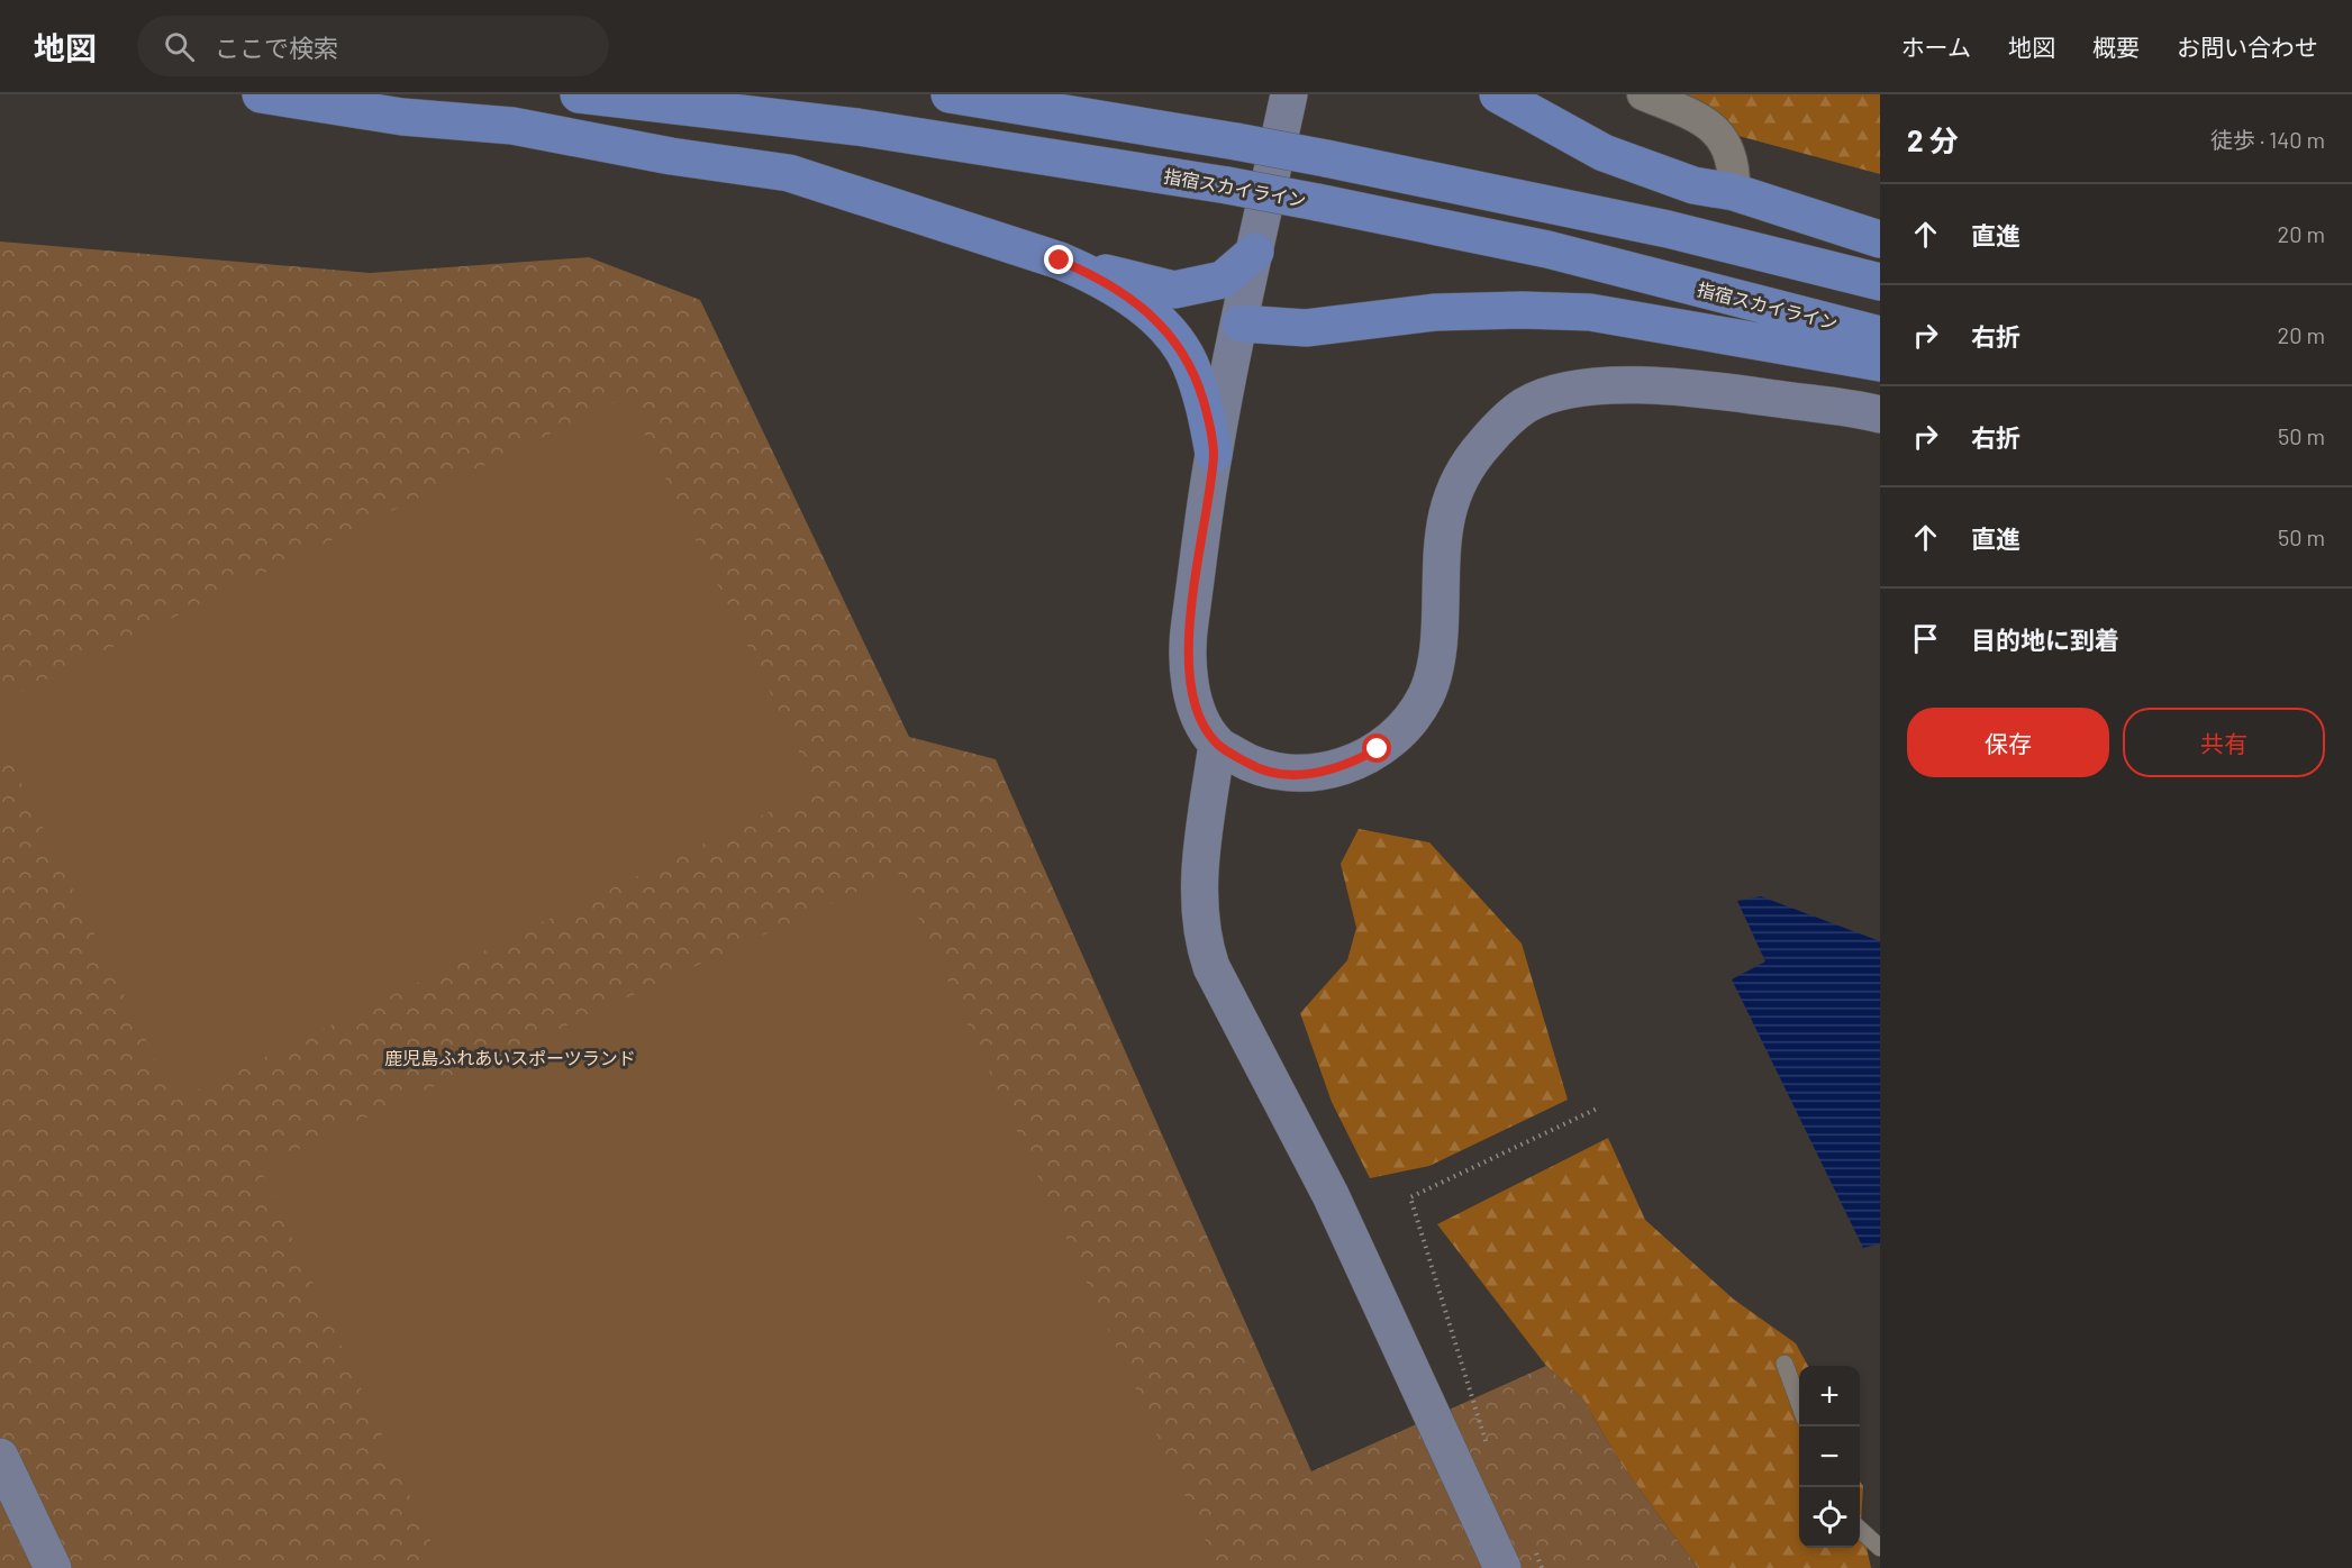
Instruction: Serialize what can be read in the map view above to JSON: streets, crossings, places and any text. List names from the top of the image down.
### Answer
{
  "streets": {
    "main road": ["指宿スカイライン"]
  },
  "parks": ["鹿児島ふれあいスポーツランド"],
  "page": {
    "header": "地図",
    "search": "ここで検索",
    "nav": [
      "ホーム",
      "地図",
      "概要",
      "お問い合わせ"
    ],
    "heading": ["2 分", "徒歩 · 140 m"],
    "list": [
      ["直進", "20 m"],
      ["右折", "20 m"],
      ["右折", "50 m"],
      ["直進", "50 m"],
      "目的地に到着"
    ],
    "buttons": ["保存", "共有"],
    "map_buttons": ["+", "−"]
  }
}
